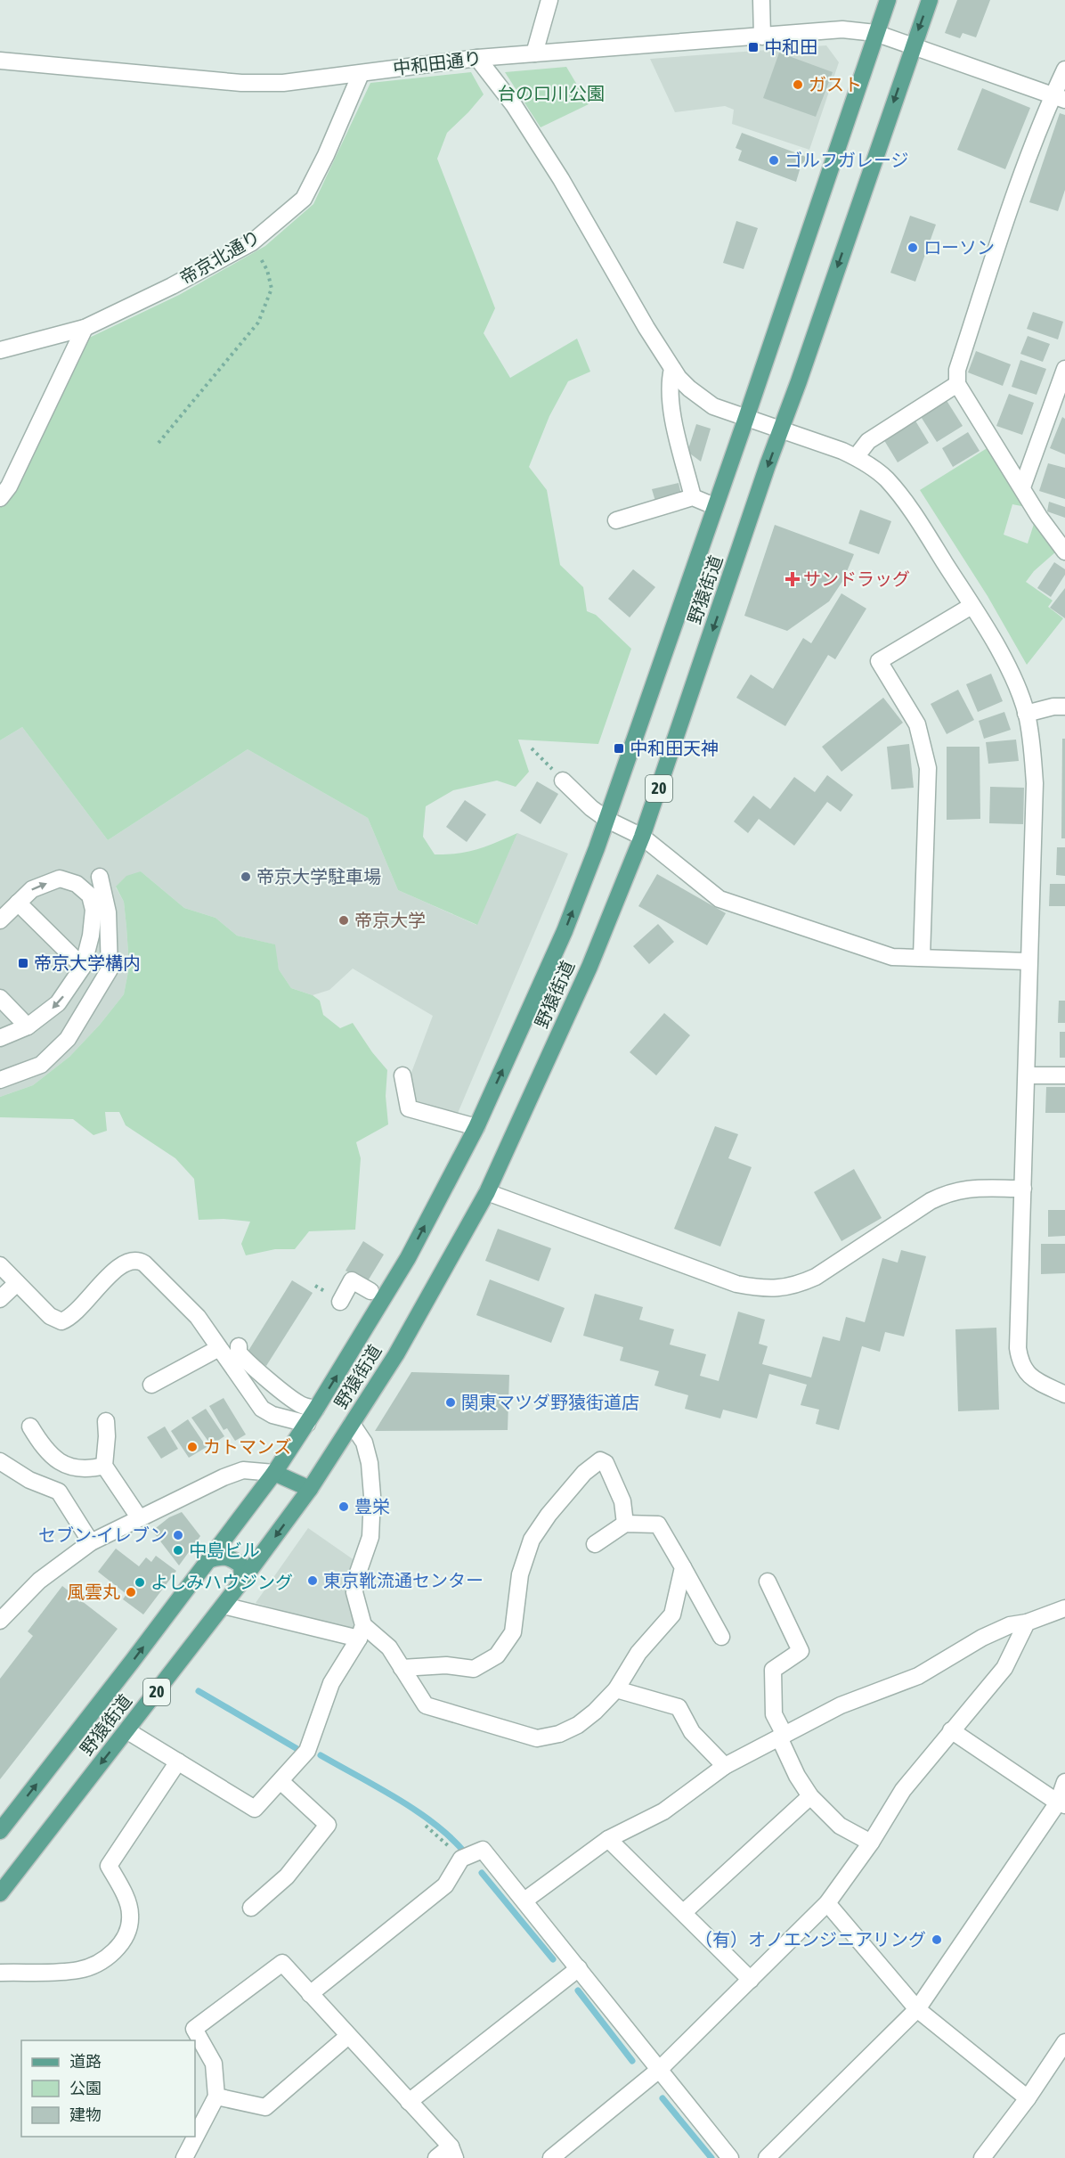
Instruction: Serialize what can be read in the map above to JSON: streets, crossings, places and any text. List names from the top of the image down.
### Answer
{
  "streets": {
    "main road": ["野猿街道", "20"],
    "street": ["中和田通り", "帝京北通り"]
  },
  "crossings": [
    ["中和田通り", "帝京北通り"],
    ["中和田通り", "野猿街道"]
  ],
  "parks": ["台の口川公園"],
  "places": {
    "transit": ["中和田", "中和田天神", "帝京大学構内"],
    "other": [
      "ガスト",
      "ゴルフガレージ",
      "ローソン",
      "帝京大学駐車場",
      "帝京大学",
      "関東マツダ野猿街道店",
      "カトマンズ",
      "豊栄",
      "セブン-イレブン",
      "中島ビル",
      "東京靴流通センター",
      "よしみハウジング",
      "風雲丸",
      "（有）オノエンジニアリング"
    ],
    "health": ["サンドラッグ"]
  },
  "legend": ["道路", "公園", "建物"]
}
